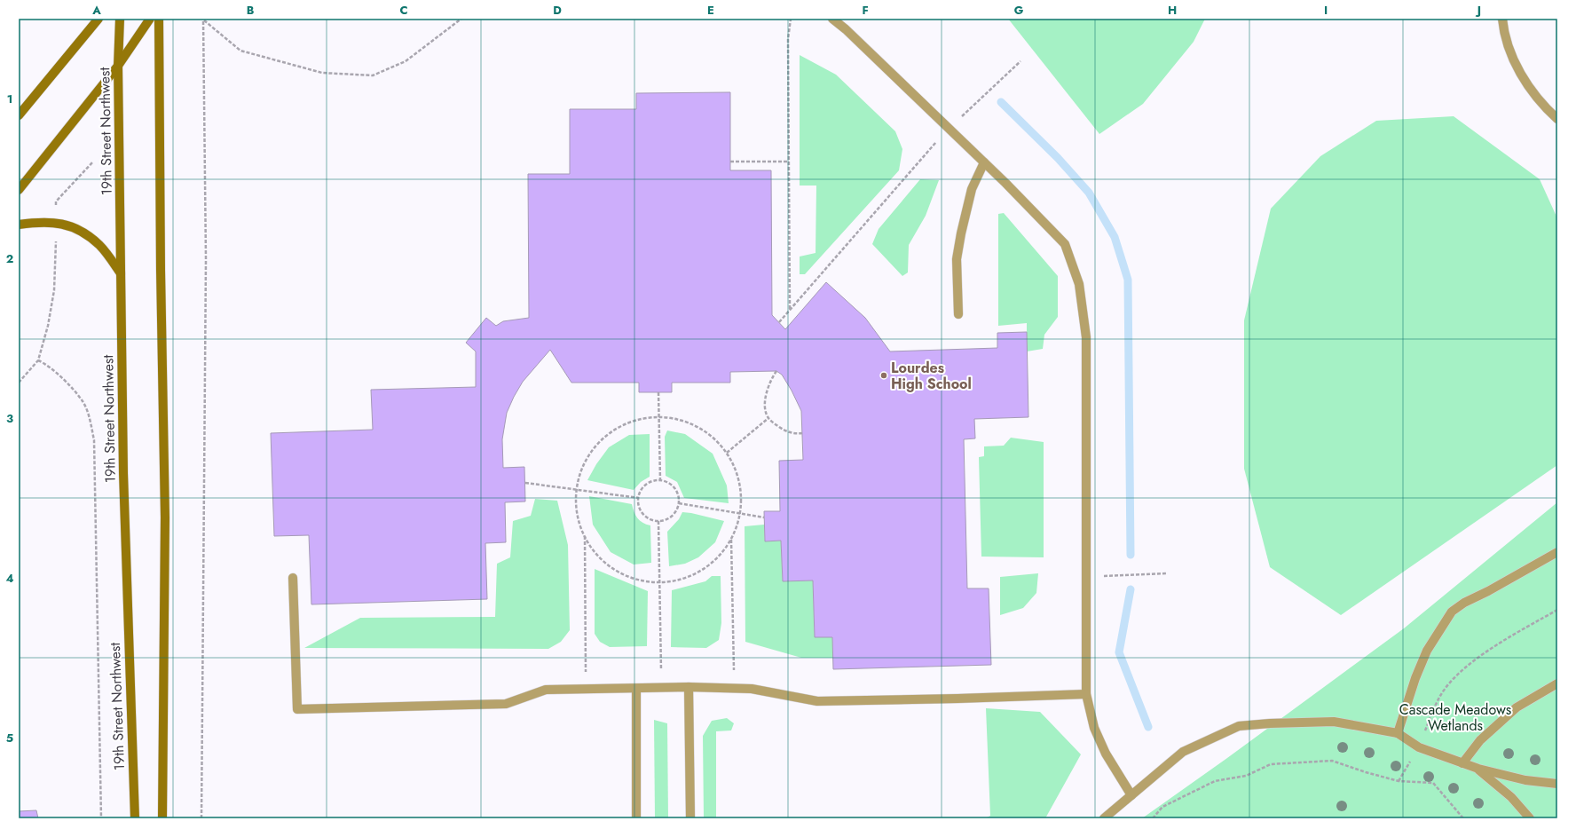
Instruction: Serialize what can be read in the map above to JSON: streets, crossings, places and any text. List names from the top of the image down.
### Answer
{
  "streets": {
    "main road": ["19th Street Northwest"]
  },
  "parks": ["Cascade Meadows Wetlands"],
  "places": ["Lourdes High School"],
  "grid": {
    "columns": [
      "A",
      "B",
      "C",
      "D",
      "E",
      "F",
      "G",
      "H",
      "I",
      "J"
    ],
    "rows": [
      "1",
      "2",
      "3",
      "4",
      "5"
    ]
  }
}
